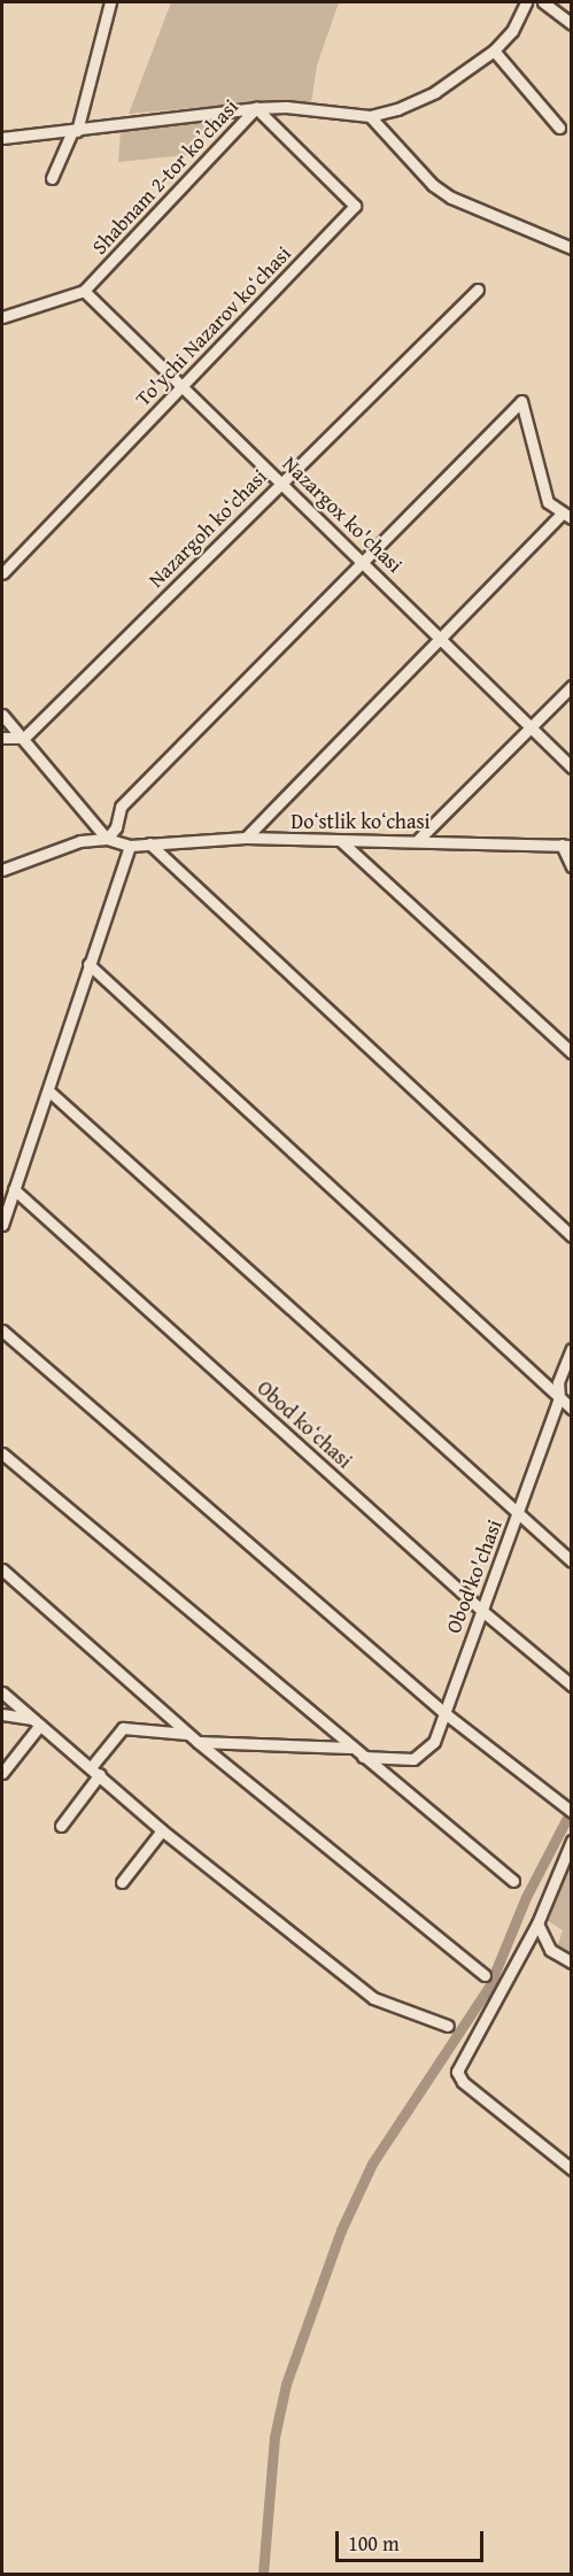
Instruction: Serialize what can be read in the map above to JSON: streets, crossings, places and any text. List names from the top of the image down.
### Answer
{
  "streets": {
    "street": [
      "Shabnam 2-tor koʼchasi",
      "To'ychi Nazarov koʻchasi",
      "Nazargox ko'chasi",
      "Nazargoh koʻchasi",
      "Doʻstlik koʻchasi",
      "Obod koʻchasi",
      "Obod ko'chasi"
    ]
  },
  "crossings": [
    ["Shabnam 2-tor koʼchasi", "To'ychi Nazarov koʻchasi"],
    ["Shabnam 2-tor koʼchasi", "Nazargox ko'chasi"],
    ["To'ychi Nazarov koʻchasi", "Nazargox ko'chasi"],
    ["Nazargox ko'chasi", "Nazargoh koʻchasi"],
    ["Obod koʻchasi", "Obod ko'chasi"]
  ],
  "scale_bar": "100 m"
}
